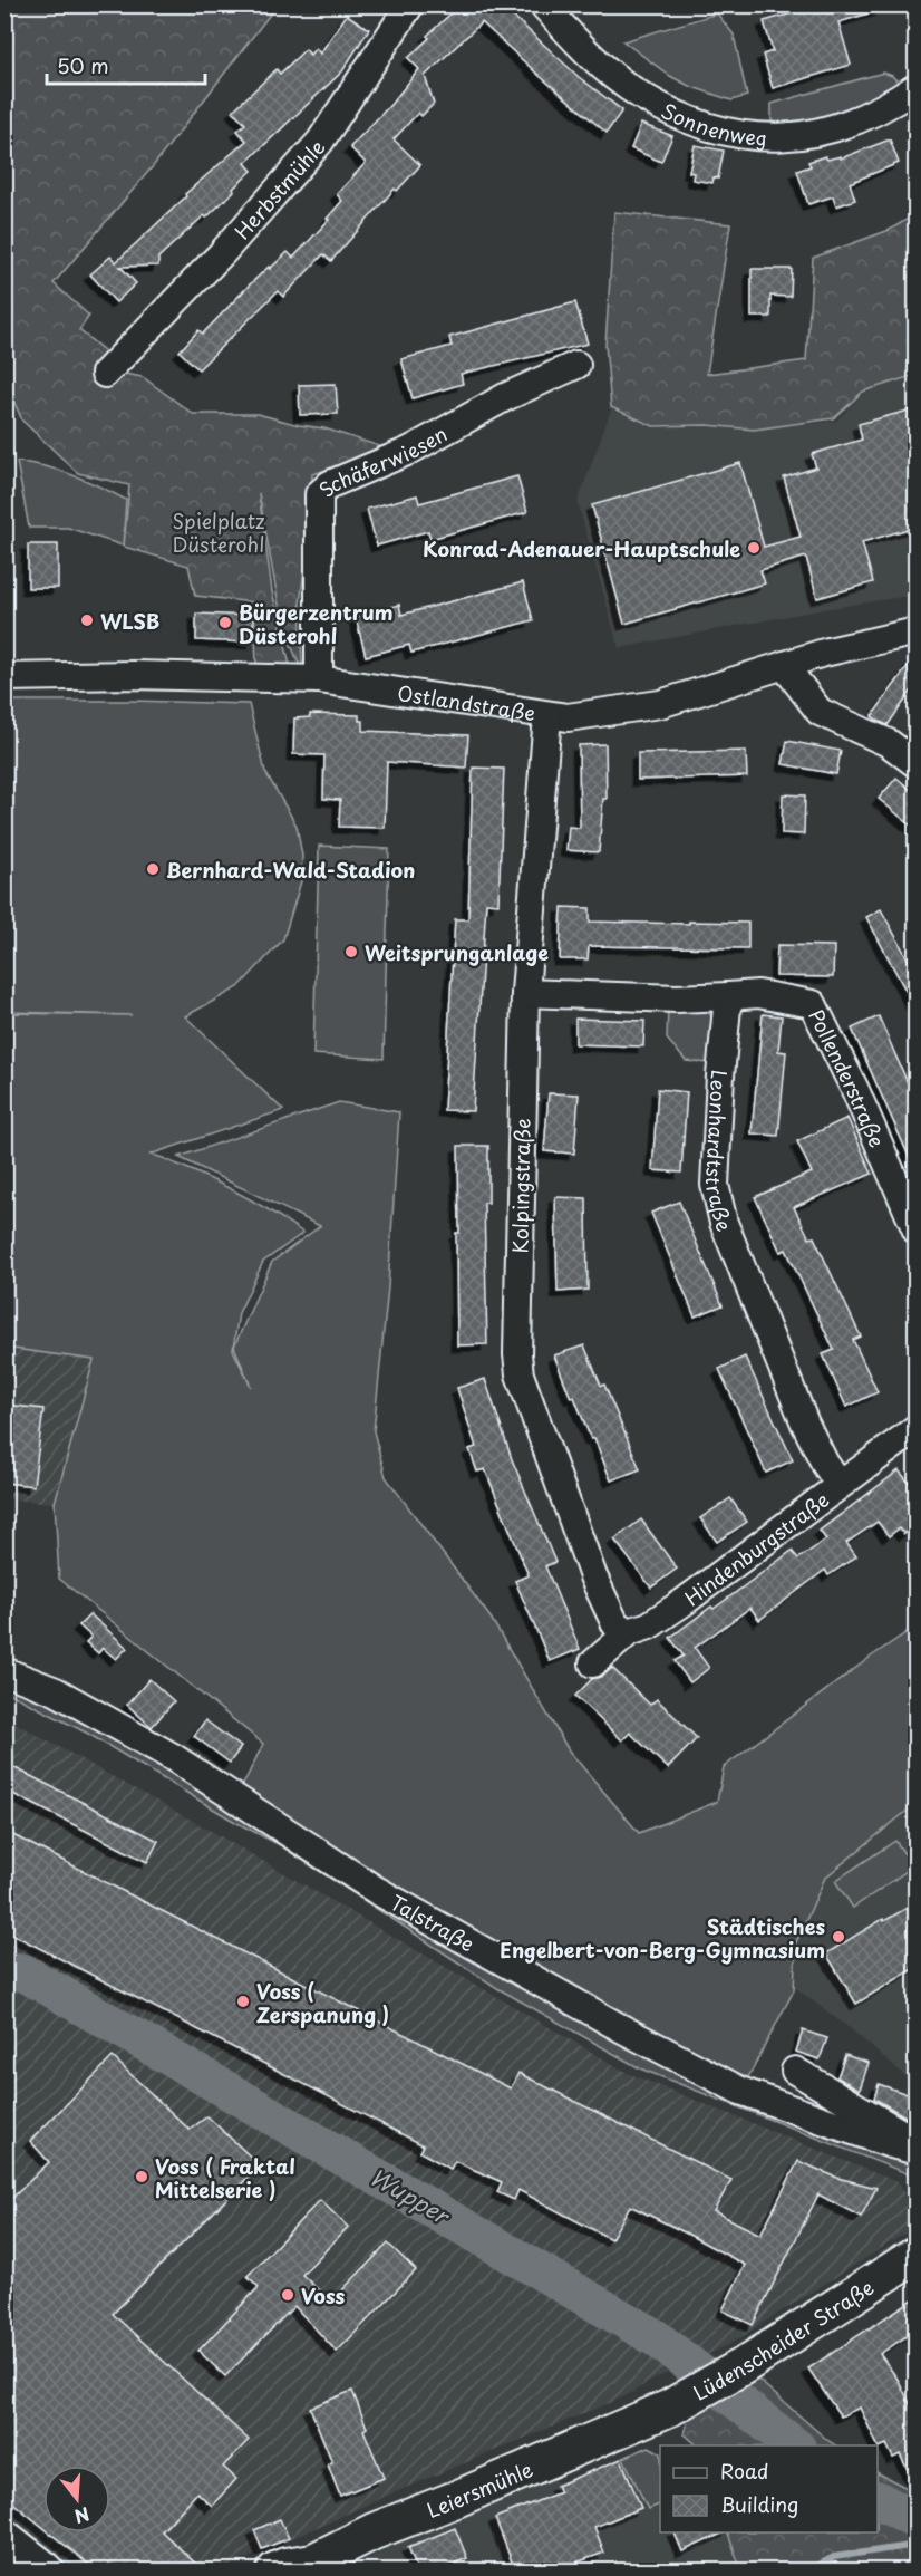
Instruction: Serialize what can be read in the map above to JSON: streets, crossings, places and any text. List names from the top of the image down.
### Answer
{
  "streets": {
    "main road": ["Lüdenscheider Straße", "Leiersmühle"],
    "street": [
      "Sonnenweg",
      "Herbstmühle",
      "Schäferwiesen",
      "Ostlandstraße",
      "Pollenderstraße",
      "Leonhardtstraße",
      "Kolpingstraße",
      "Hindenburgstraße",
      "Talstraße"
    ]
  },
  "crossings": [
    ["Schäferwiesen", "Ostlandstraße"],
    ["Ostlandstraße", "Kolpingstraße"],
    ["Pollenderstraße", "Leonhardtstraße"],
    ["Leonhardtstraße", "Hindenburgstraße"],
    ["Kolpingstraße", "Hindenburgstraße"],
    ["Lüdenscheider Straße", "Leiersmühle"]
  ],
  "water": ["Wupper"],
  "parks": ["Spielplatz Düsterohl"],
  "places": [
    "Konrad-Adenauer-Hauptschule",
    "WLSB",
    "Bürgerzentrum Düsterohl",
    "Bernhard-Wald-Stadion",
    "Weitsprunganlage",
    "Städtisches Engelbert-von-Berg-Gymnasium",
    "Voss ( Zerspanung )",
    "Voss ( Fraktal Mittelserie )",
    "Voss"
  ],
  "legend": ["Road", "Building"],
  "scale_bar": "50 m",
  "north": "bottom"
}
